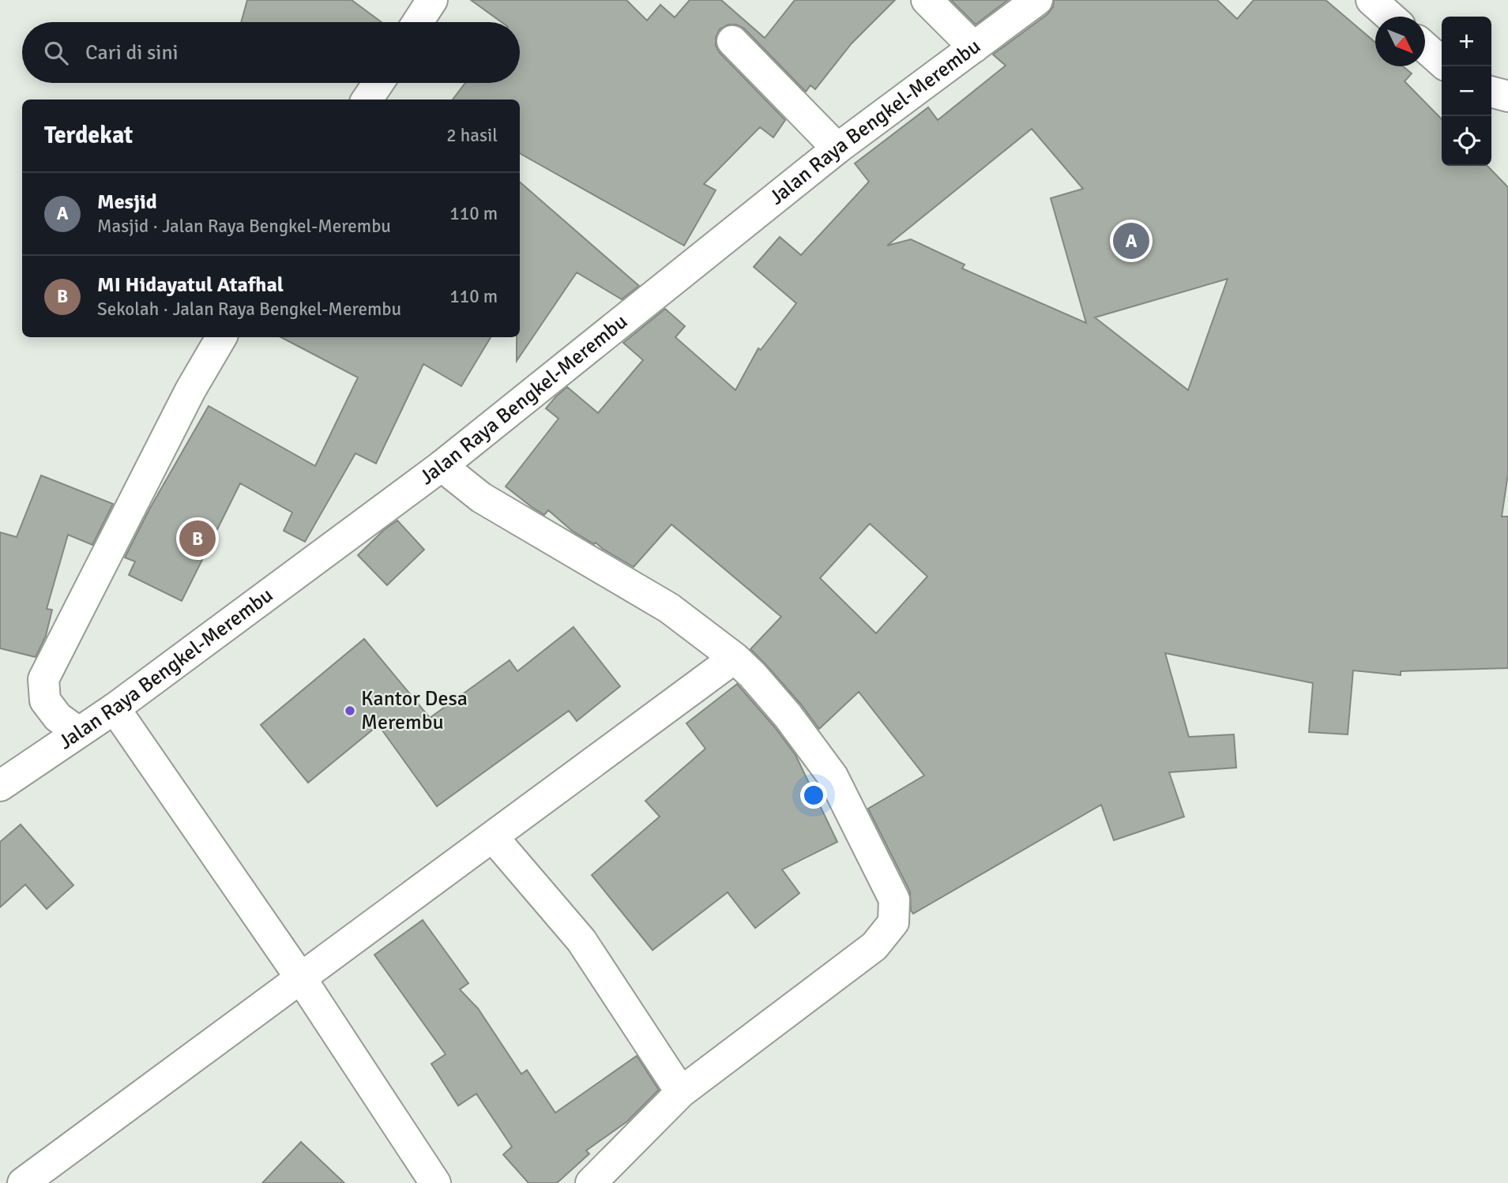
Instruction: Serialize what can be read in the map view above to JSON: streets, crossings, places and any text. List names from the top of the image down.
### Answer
{
  "streets": {
    "street": ["Jalan Raya Bengkel-Merembu"]
  },
  "places": ["Kantor Desa Merembu"],
  "north": "bottom right",
  "page": {
    "map_buttons": ["+", "−"],
    "search": "Cari di sini",
    "heading": ["Terdekat", "2 hasil"],
    "list": [
      {
        "mark": "A",
        "name": "Mesjid",
        "note": "Masjid · Jalan Raya Bengkel-Merembu",
        "value": "110 m"
      },
      {
        "mark": "B",
        "name": "MI Hidayatul Atafhal",
        "note": "Sekolah · Jalan Raya Bengkel-Merembu",
        "value": "110 m"
      }
    ],
    "pins": ["A", "B"]
  }
}
